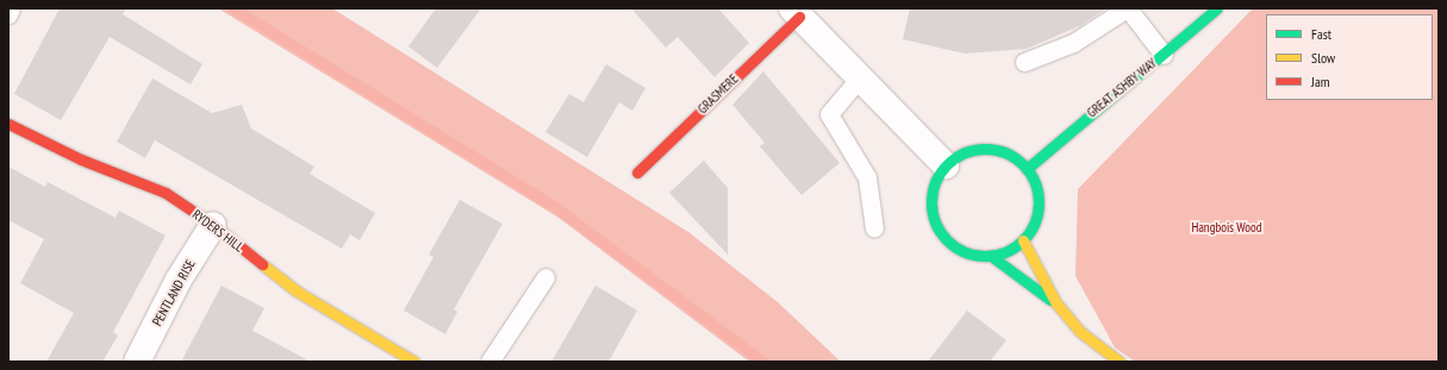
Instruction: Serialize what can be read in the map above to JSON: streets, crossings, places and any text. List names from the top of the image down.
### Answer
{
  "streets": {
    "street": [
      "GREAT ASHBY WAY",
      "GRASMERE",
      "RYDERS HILL",
      "PENTLAND RISE"
    ]
  },
  "crossings": [
    ["GREAT ASHBY WAY", "GRASMERE"],
    ["RYDERS HILL", "PENTLAND RISE"]
  ],
  "parks": ["Hangbois Wood"],
  "legend": ["Fast", "Slow", "Jam"]
}
